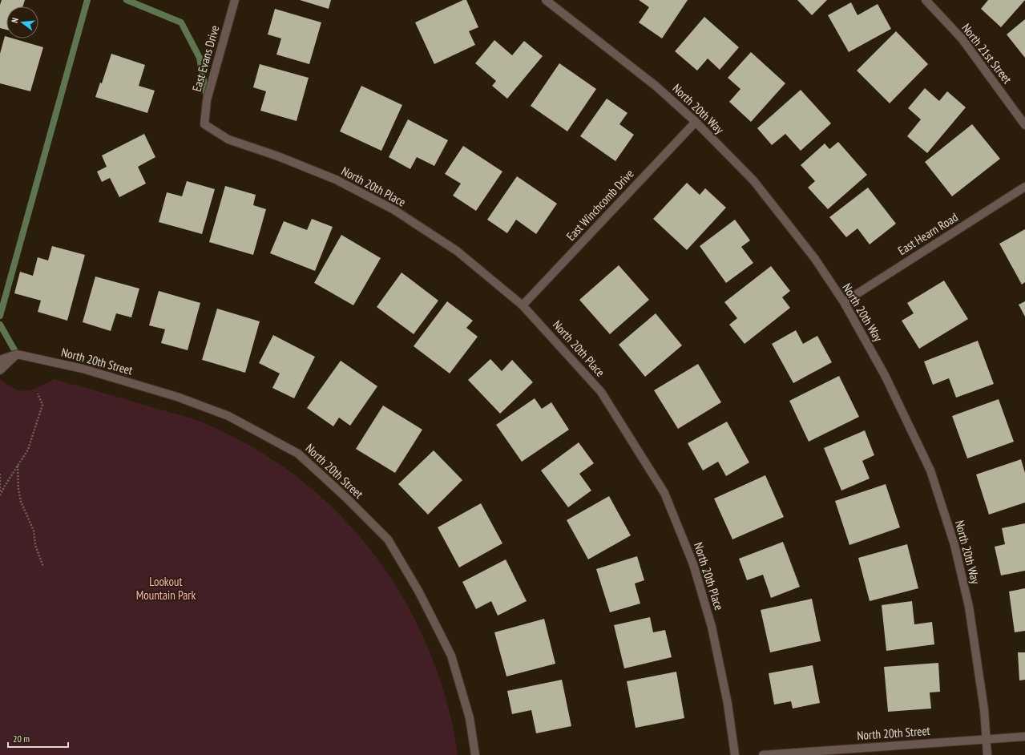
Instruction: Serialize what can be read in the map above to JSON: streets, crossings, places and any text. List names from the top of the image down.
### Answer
{
  "streets": {
    "street": [
      "North 21st Street",
      "East Evans Drive",
      "North 20th Way",
      "North 20th Place",
      "East Winchcomb Drive",
      "East Hearn Road",
      "North 20th Street"
    ]
  },
  "crossings": [
    ["East Evans Drive", "North 20th Place"],
    ["North 20th Way", "East Winchcomb Drive"],
    ["North 20th Way", "East Hearn Road"],
    ["North 20th Way", "North 20th Street"],
    ["North 20th Place", "East Winchcomb Drive"]
  ],
  "parks": ["Lookout Mountain Park"],
  "scale_bar": "20 m",
  "north": "left"
}
